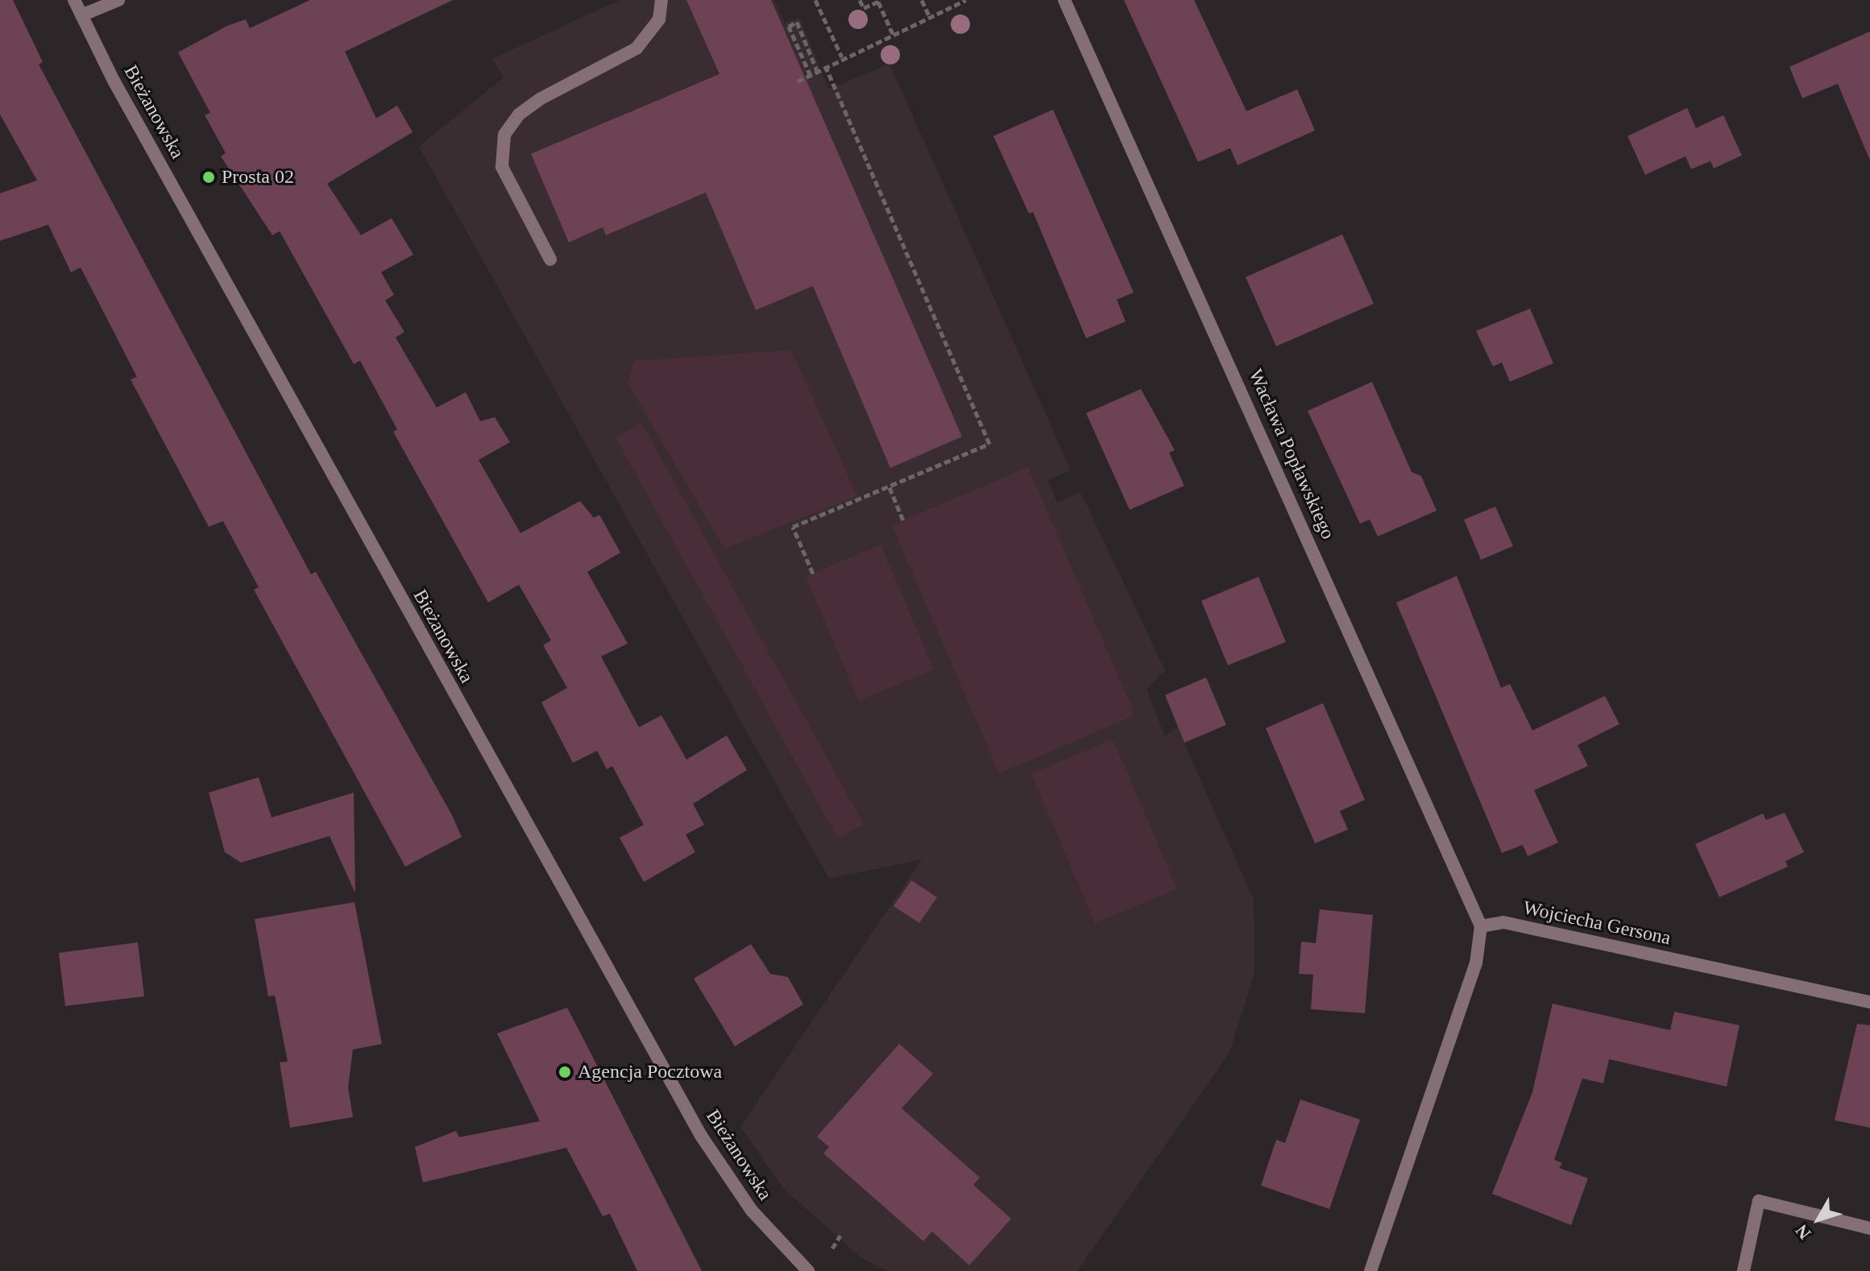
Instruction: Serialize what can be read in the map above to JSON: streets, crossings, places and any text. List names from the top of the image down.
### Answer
{
  "streets": {
    "street": ["Bieżanowska", "Wacława Popławskiego", "Wojciecha Gersona"]
  },
  "crossings": [
    ["Wacława Popławskiego", "Wojciecha Gersona"]
  ],
  "places": ["Prosta 02", "Agencja Pocztowa"],
  "north": "bottom left"
}
